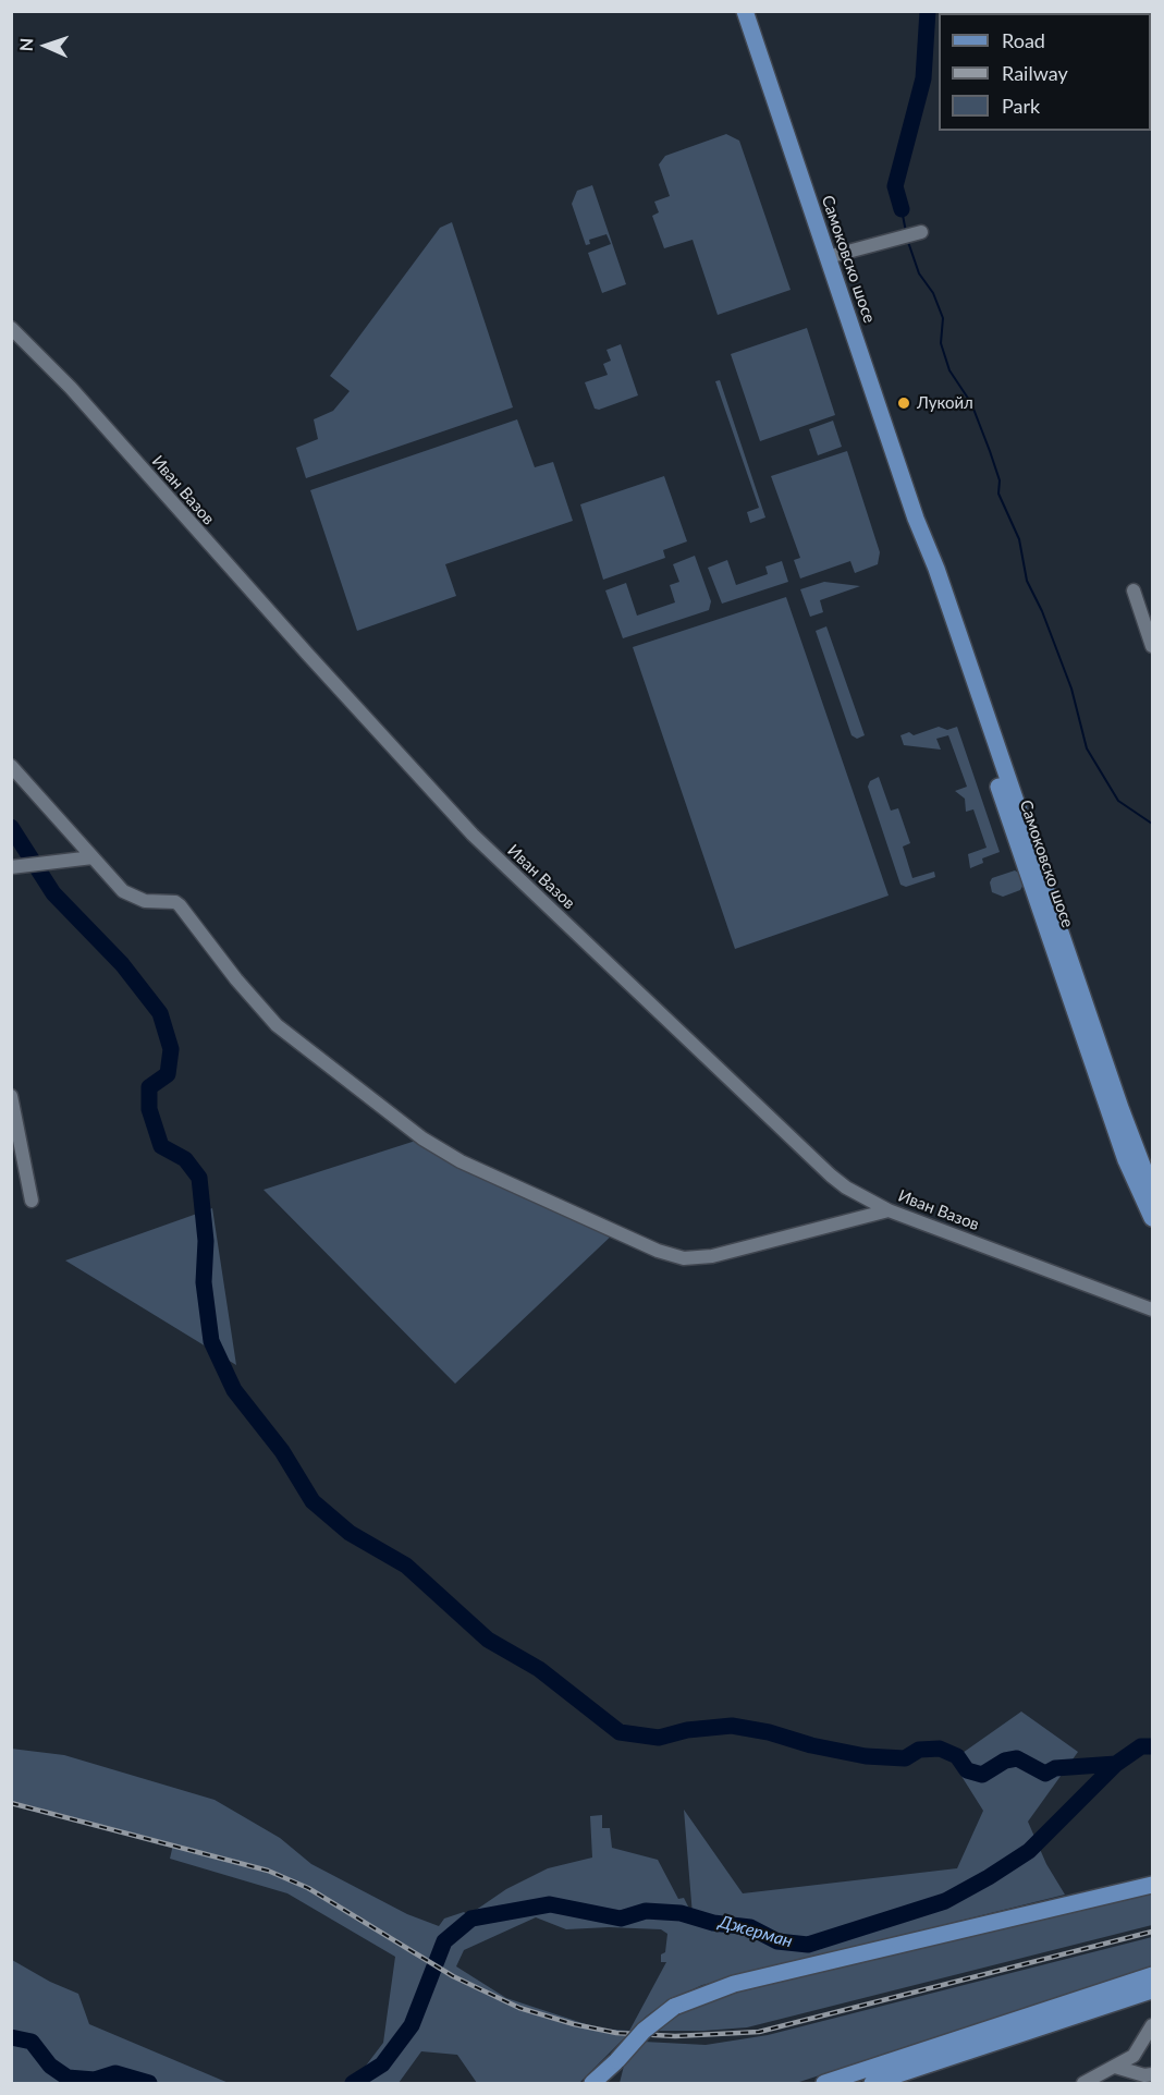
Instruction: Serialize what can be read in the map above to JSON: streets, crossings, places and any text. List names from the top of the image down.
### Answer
{
  "streets": {
    "main road": ["Самоковско шосе"],
    "street": ["Иван Вазов"]
  },
  "water": ["Джерман"],
  "places": ["Лукойл"],
  "legend": ["Road", "Railway", "Park"],
  "north": "left"
}
